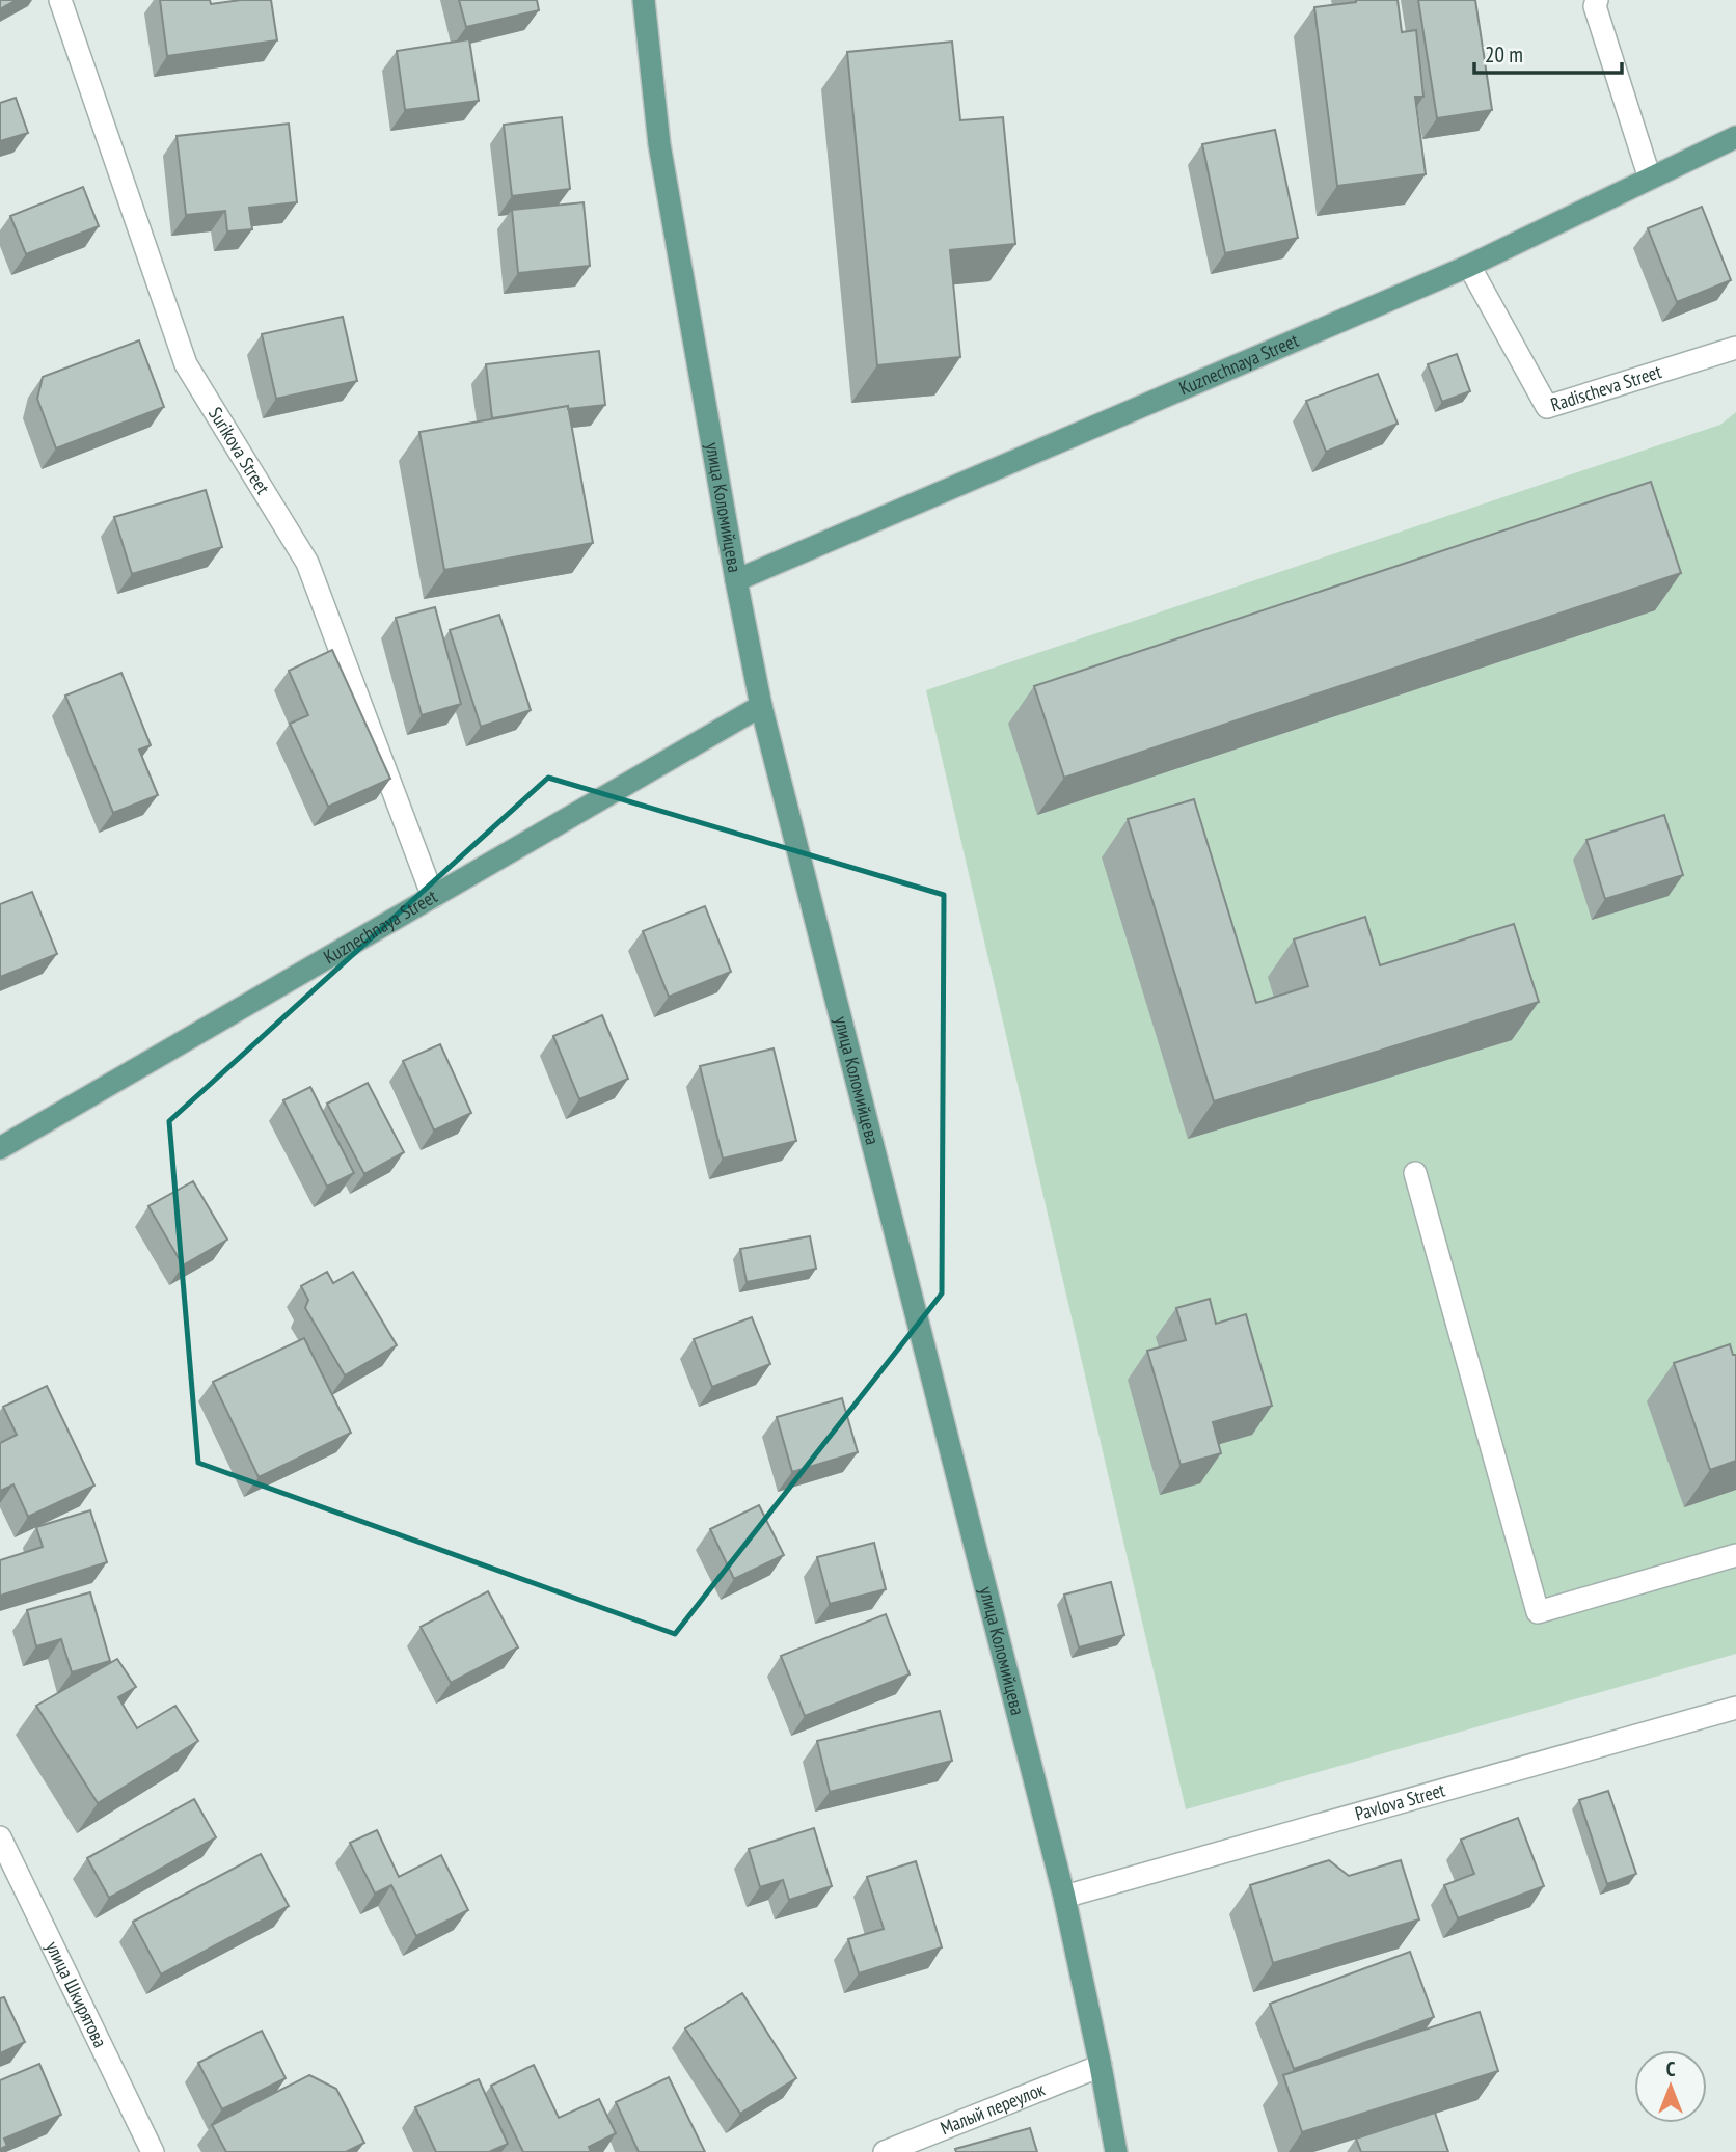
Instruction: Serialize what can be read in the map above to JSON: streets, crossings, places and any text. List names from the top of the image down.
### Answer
{
  "streets": {
    "main road": ["Kuznechnaya Street", "улица Коломийцева"],
    "street": [
      "Radischeva Street",
      "Surikova Street",
      "Pavlova Street",
      "улица Шкирятова",
      "Малый переулок"
    ]
  },
  "crossings": [
    ["Kuznechnaya Street", "Radischeva Street"],
    ["Kuznechnaya Street", "Surikova Street"],
    ["Kuznechnaya Street", "улица Коломийцева"],
    ["улица Коломийцева", "Pavlova Street"],
    ["улица Коломийцева", "Малый переулок"]
  ],
  "scale_bar": "20 m",
  "north": "top"
}
